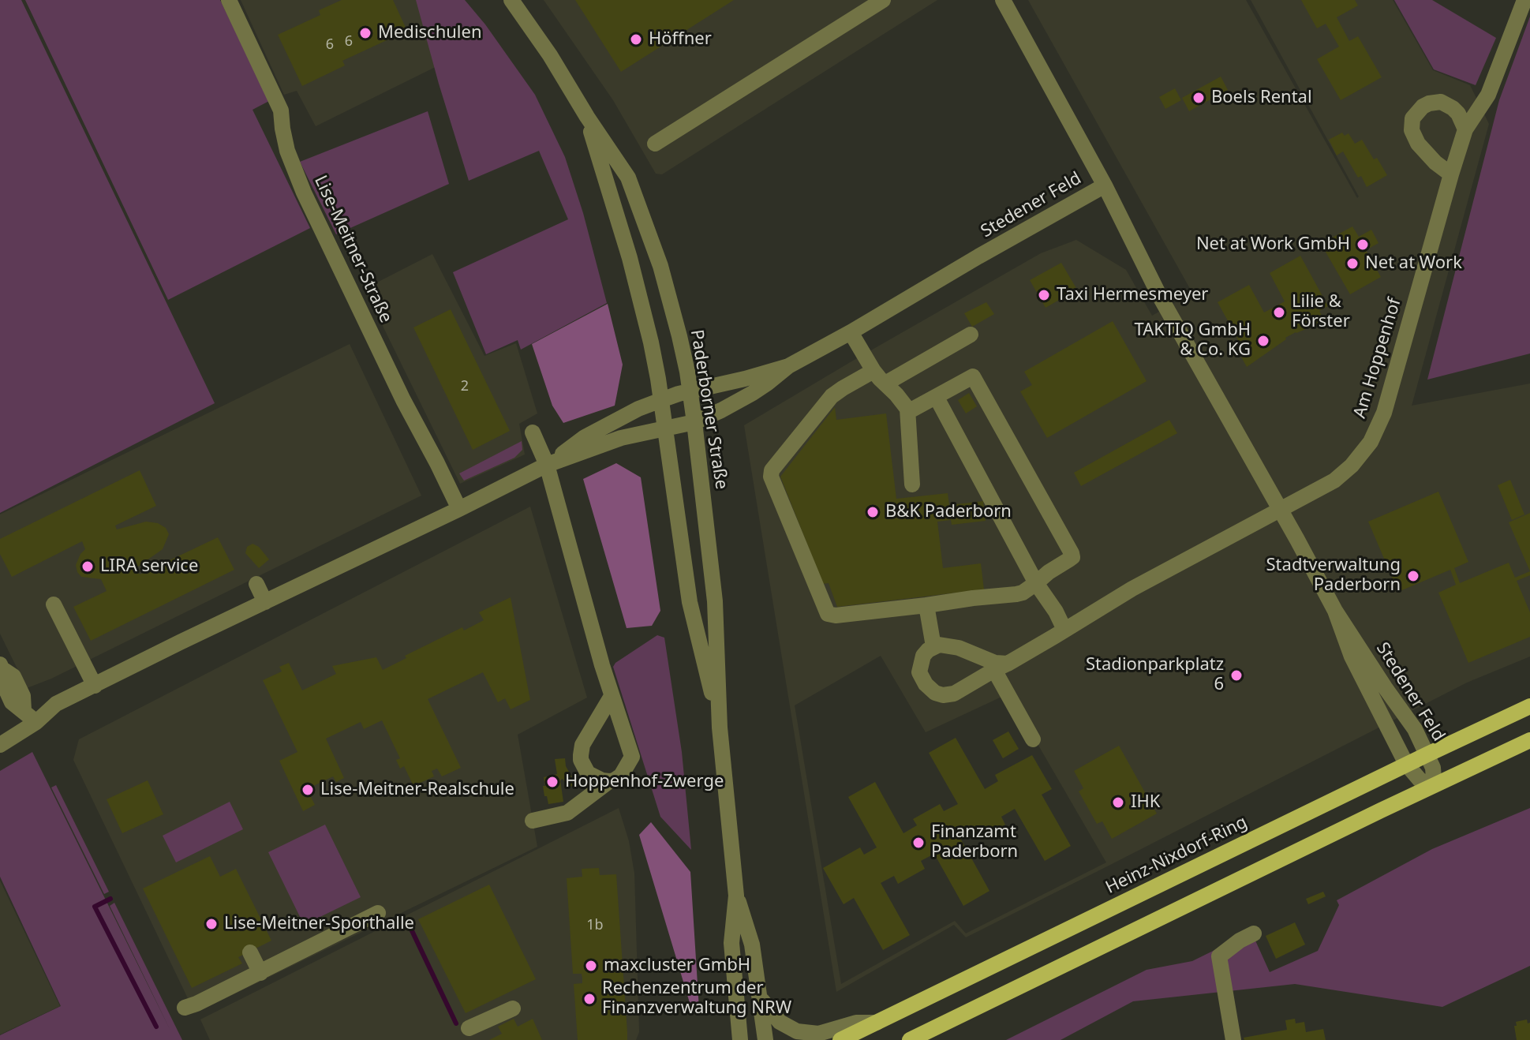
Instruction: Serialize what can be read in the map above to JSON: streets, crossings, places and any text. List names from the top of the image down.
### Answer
{
  "streets": {
    "main road": ["Heinz-Nixdorf-Ring"],
    "street": [
      "Stedener Feld",
      "Lise-Meitner-Straße",
      "Am Hoppenhof",
      "Paderborner Straße"
    ]
  },
  "crossings": [
    ["Stedener Feld", "Am Hoppenhof"],
    ["Stedener Feld", "Paderborner Straße"],
    ["Stedener Feld", "Heinz-Nixdorf-Ring"]
  ],
  "places": [
    "Medischulen",
    "Höffner",
    "Boels Rental",
    "Net at Work GmbH",
    "Net at Work",
    "Taxi Hermesmeyer",
    "Lilie & Förster",
    "TAKTIQ GmbH & Co. KG",
    "B&K Paderborn",
    "LIRA service",
    "Stadtverwaltung Paderborn",
    "Stadionparkplatz 6",
    "Hoppenhof-Zwerge",
    "Lise-Meitner-Realschule",
    "IHK",
    "Finanzamt Paderborn",
    "Lise-Meitner-Sporthalle",
    "maxcluster GmbH",
    "Rechenzentrum der Finanzverwaltung NRW"
  ],
  "house_numbers": [
    "6",
    "6",
    "2",
    "1b"
  ]
}
